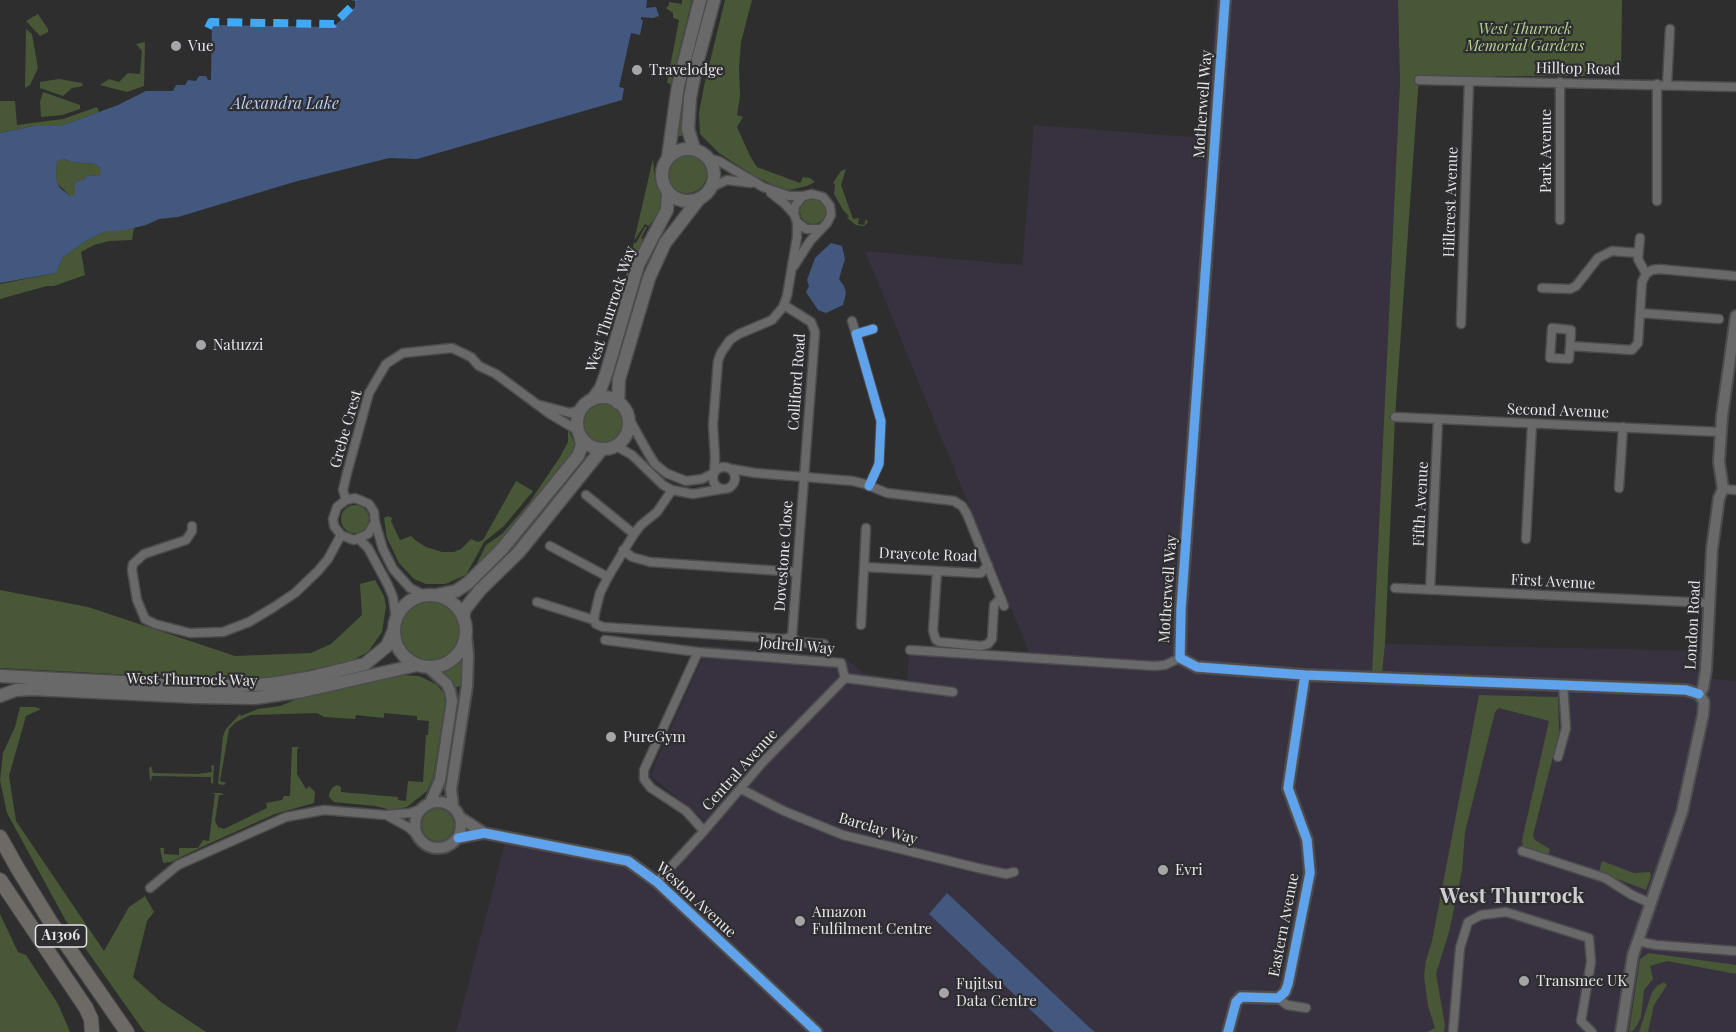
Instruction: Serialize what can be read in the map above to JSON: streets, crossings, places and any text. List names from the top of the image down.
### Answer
{
  "streets": {
    "main road": ["West Thurrock Way", "A1306"],
    "street": [
      "Hilltop Road",
      "Motherwell Way",
      "Park Avenue",
      "Hillcrest Avenue",
      "Colliford Road",
      "Second Avenue",
      "Grebe Crest",
      "Fifth Avenue",
      "Draycote Road",
      "Dovestone Close",
      "First Avenue",
      "London Road",
      "Jodrell Way",
      "Central Avenue",
      "Barclay Way",
      "Weston Avenue",
      "Eastern Avenue"
    ]
  },
  "crossings": [
    ["Hilltop Road", "Park Avenue"],
    ["Hilltop Road", "Hillcrest Avenue"],
    ["Motherwell Way", "London Road"],
    ["Motherwell Way", "Eastern Avenue"],
    ["West Thurrock Way", "Grebe Crest"],
    ["Colliford Road", "Dovestone Close"],
    ["Second Avenue", "Fifth Avenue"],
    ["Second Avenue", "London Road"],
    ["Fifth Avenue", "First Avenue"],
    ["First Avenue", "London Road"],
    ["Jodrell Way", "Central Avenue"],
    ["Central Avenue", "Barclay Way"],
    ["Central Avenue", "Weston Avenue"]
  ],
  "districts": ["West Thurrock"],
  "water": ["Alexandra Lake"],
  "parks": ["West Thurrock Memorial Gardens"],
  "places": [
    "Vue",
    "Travelodge",
    "Natuzzi",
    "PureGym",
    "Evri",
    "Amazon Fulfilment Centre",
    "Transmec UK",
    "Fujitsu Data Centre"
  ]
}
